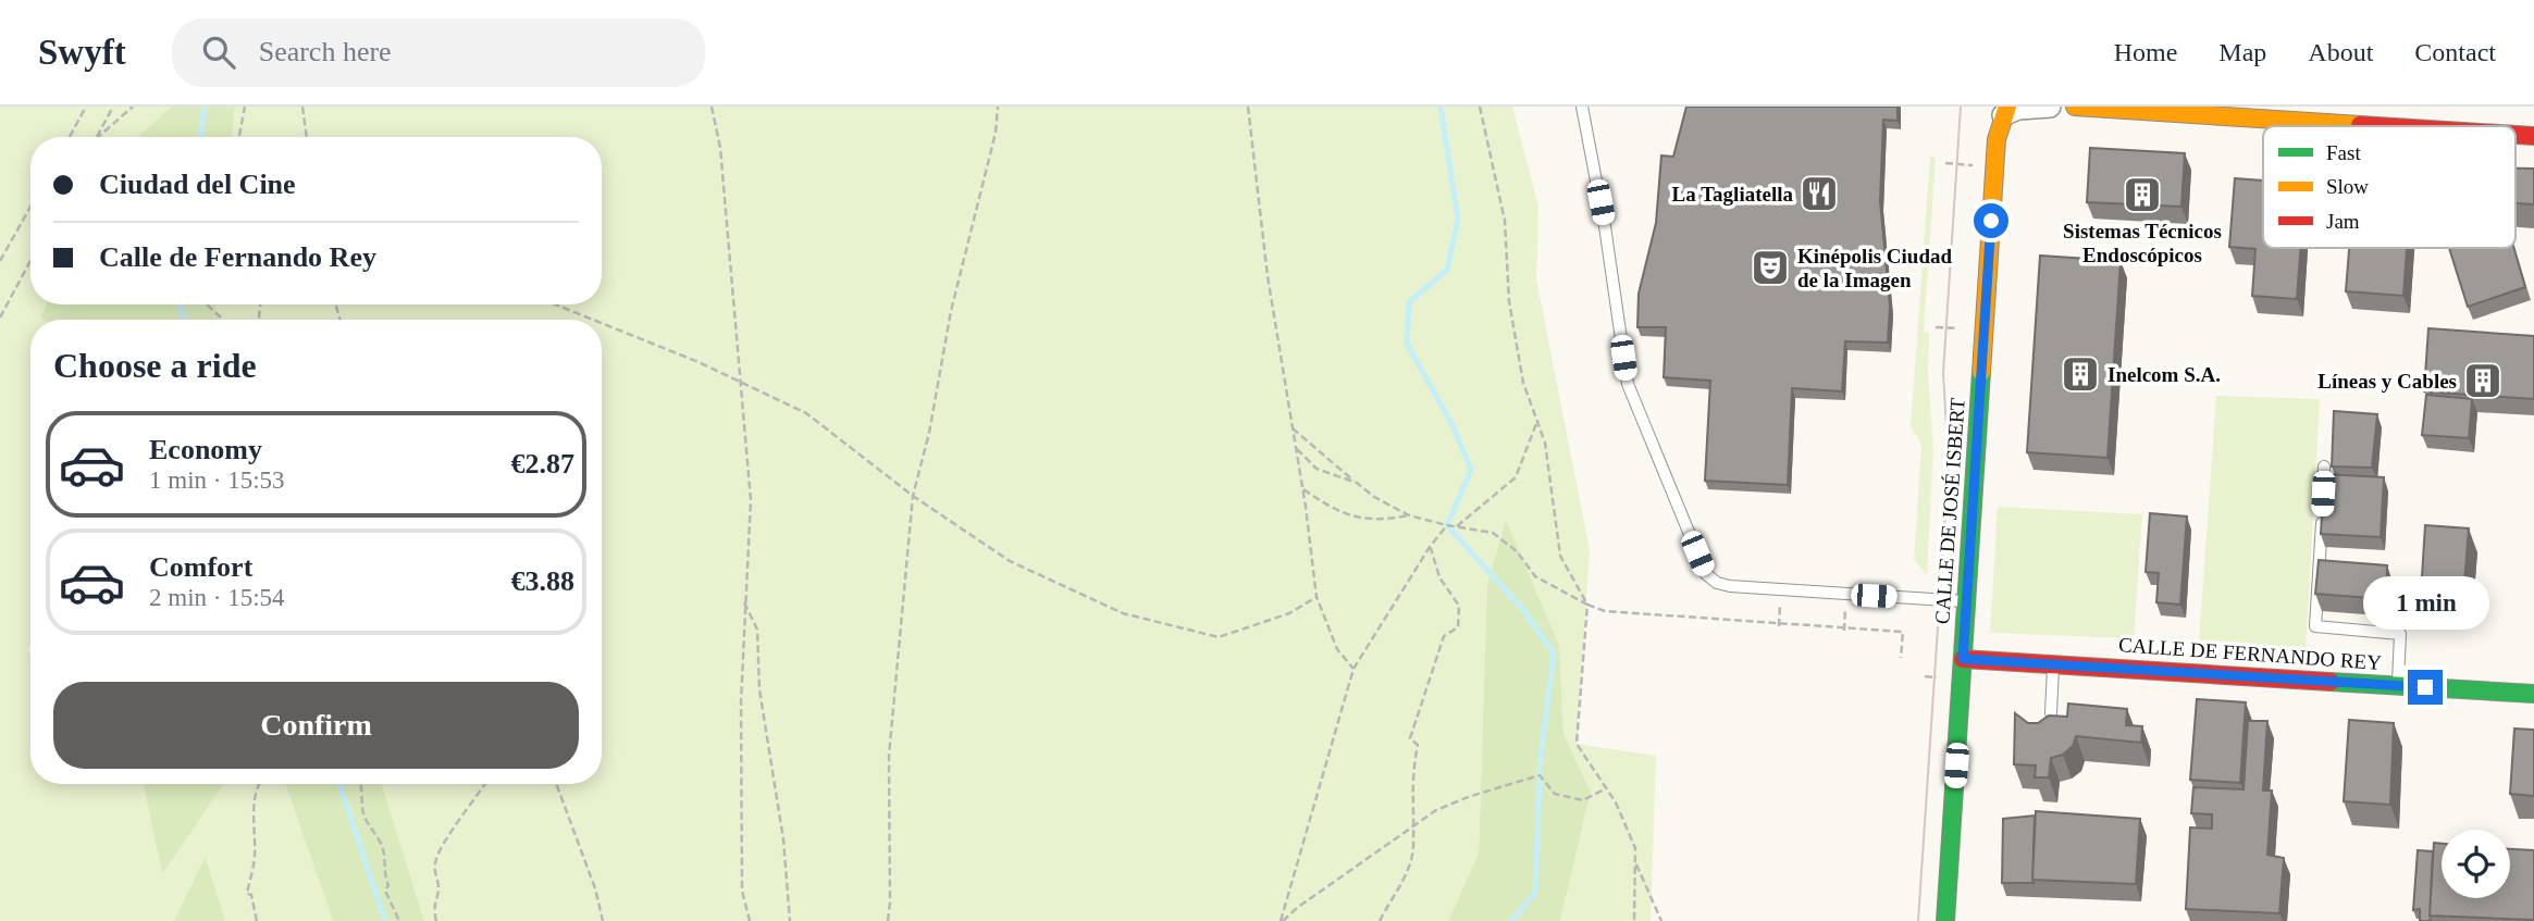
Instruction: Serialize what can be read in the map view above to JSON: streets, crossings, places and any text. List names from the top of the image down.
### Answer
{
  "streets": {
    "street": ["CALLE DE JOSÉ ISBERT", "CALLE DE FERNANDO REY"]
  },
  "crossings": [
    ["CALLE DE JOSÉ ISBERT", "CALLE DE FERNANDO REY"]
  ],
  "places": {
    "restaurant": ["La Tagliatella"],
    "building": ["Sistemas Técnicos Endoscópicos", "Inelcom S.A.", "Líneas y Cables"],
    "theatre": ["Kinépolis Ciudad de la Imagen"]
  },
  "legend": ["Fast", "Slow", "Jam"],
  "page": {
    "header": "Swyft",
    "search": "Search here",
    "nav": [
      "Home",
      "Map",
      "About",
      "Contact"
    ],
    "banner": ["Ciudad del Cine", "Calle de Fernando Rey"],
    "heading": "Choose a ride",
    "list": [
      {
        "name": "Economy",
        "note": "1 min · 15:53",
        "value": "€2.87"
      },
      {
        "name": "Comfort",
        "note": "2 min · 15:54",
        "value": "€3.88"
      }
    ],
    "bubble": "1 min",
    "buttons": "Confirm"
  }
}
